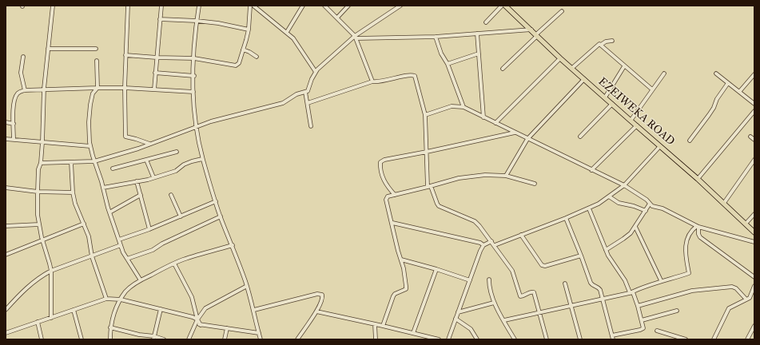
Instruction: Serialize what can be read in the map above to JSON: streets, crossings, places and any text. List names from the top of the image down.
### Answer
{
  "streets": {
    "main road": ["EZEIWEKA ROAD"]
  }
}
